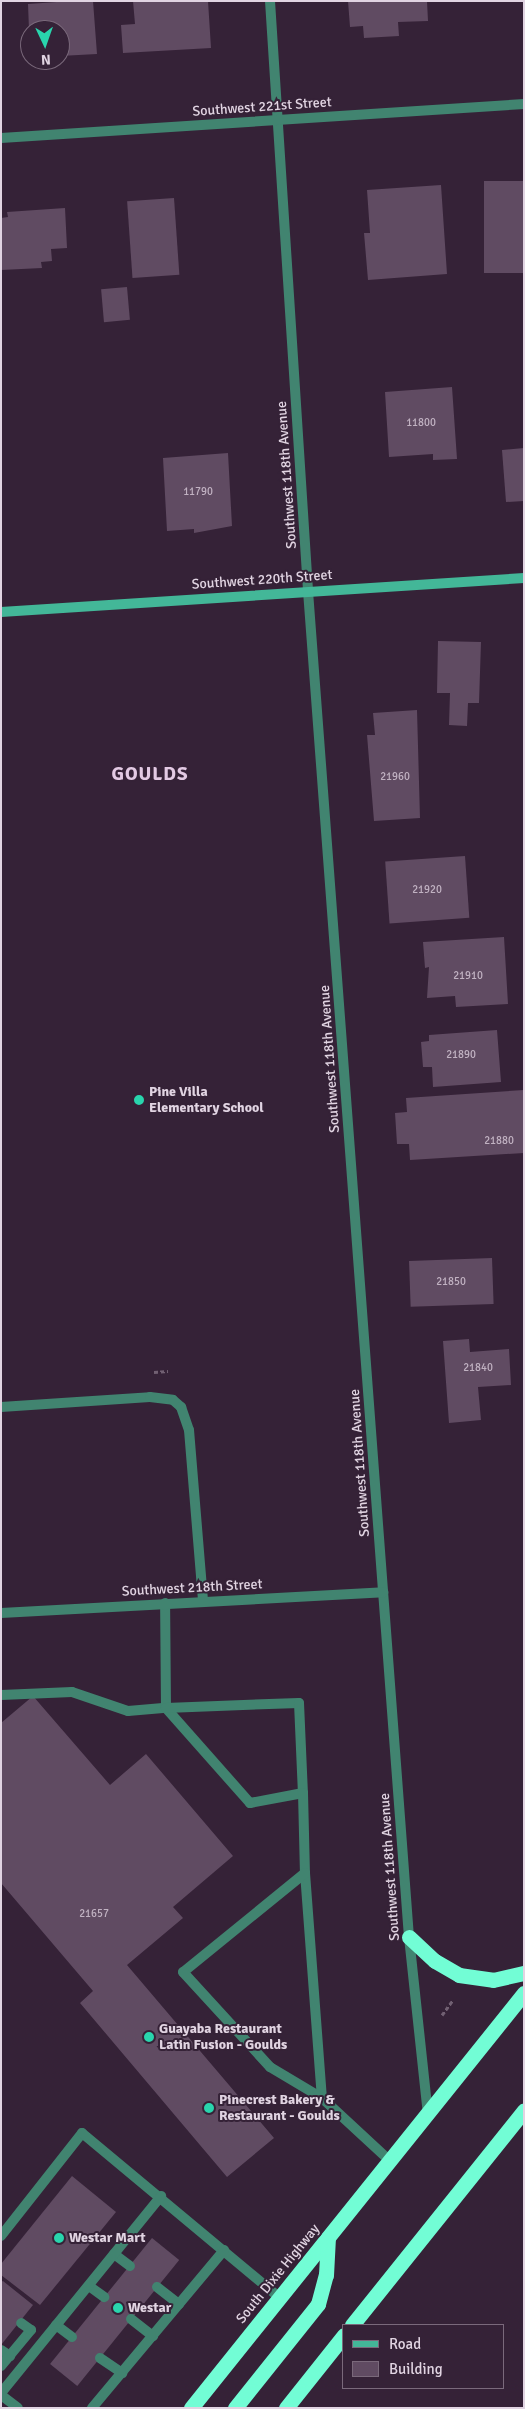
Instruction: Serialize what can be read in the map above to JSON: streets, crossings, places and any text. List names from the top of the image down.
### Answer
{
  "streets": {
    "highway": ["South Dixie Highway"],
    "street": [
      "Southwest 221st Street",
      "Southwest 118th Avenue",
      "Southwest 220th Street",
      "Southwest 218th Street"
    ]
  },
  "crossings": [
    ["Southwest 221st Street", "Southwest 118th Avenue"],
    ["Southwest 118th Avenue", "Southwest 220th Street"],
    ["Southwest 118th Avenue", "Southwest 218th Street"],
    ["Southwest 118th Avenue", "South Dixie Highway"]
  ],
  "districts": ["GOULDS"],
  "places": [
    "Pine Villa Elementary School",
    "Guayaba Restaurant Latin Fusion - Goulds",
    "Pinecrest Bakery & Restaurant - Goulds",
    "Westar Mart",
    "Westar"
  ],
  "house_numbers": [
    "11800",
    "11790",
    "21960",
    "21920",
    "21910",
    "21890",
    "21880",
    "21850",
    "21840",
    "21657"
  ],
  "legend": ["Road", "Building"],
  "north": "bottom"
}
